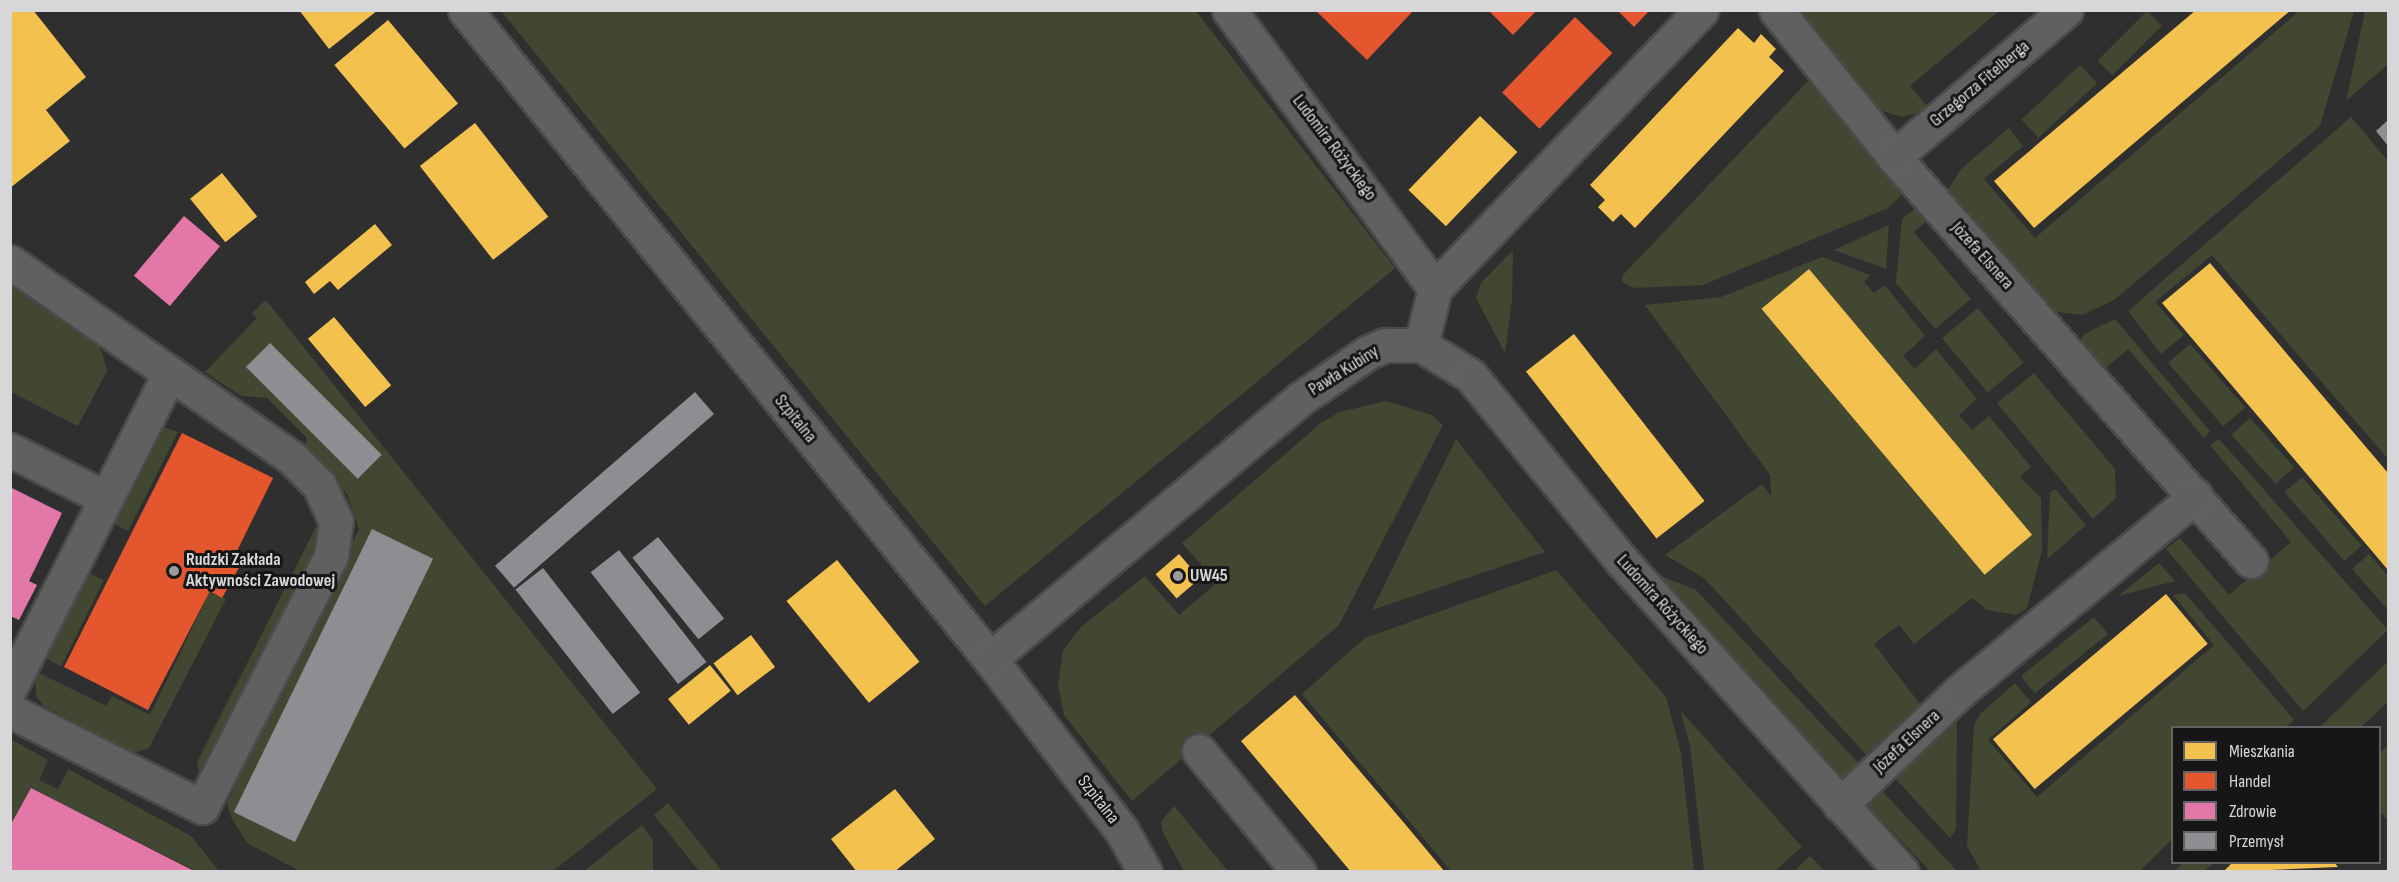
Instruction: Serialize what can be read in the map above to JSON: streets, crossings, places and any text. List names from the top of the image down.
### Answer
{
  "streets": {
    "street": [
      "Grzegorza Fitelberga",
      "Ludomira Różyckiego",
      "Józefa Elsnera",
      "Pawła Kubiny",
      "Szpitalna"
    ]
  },
  "crossings": [
    ["Grzegorza Fitelberga", "Józefa Elsnera"],
    ["Ludomira Różyckiego", "Józefa Elsnera"],
    ["Ludomira Różyckiego", "Pawła Kubiny"],
    ["Pawła Kubiny", "Szpitalna"]
  ],
  "places": ["Rudzki Zakłada Aktywności Zawodowej", "UW45"],
  "legend": [
    "Mieszkania",
    "Handel",
    "Zdrowie",
    "Przemysł"
  ]
}
